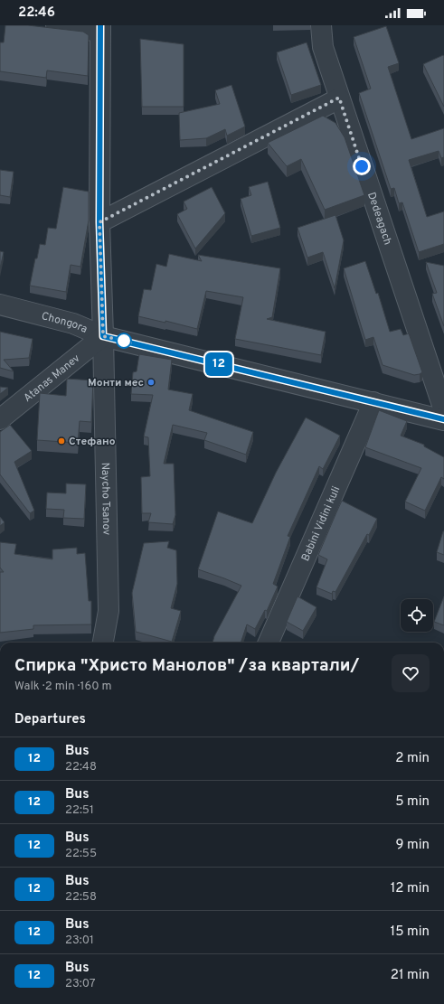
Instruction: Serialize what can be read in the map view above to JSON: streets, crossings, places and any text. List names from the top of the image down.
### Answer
{
  "streets": {
    "street": [
      "Dedeagach",
      "Chongora",
      "Atanas Manev",
      "Naycho Tsanov",
      "Babini Vidini kuli"
    ]
  },
  "crossings": [
    ["Chongora", "Atanas Manev"],
    ["Chongora", "Naycho Tsanov"],
    ["Chongora", "Babini Vidini kuli"],
    ["Atanas Manev", "Naycho Tsanov"]
  ],
  "places": ["Монти мес", "Стефано"],
  "lines": ["bus line 12"],
  "page": {
    "status": "22:46",
    "on_map": "12",
    "heading": [
      ["Спирка \"Христо Манолов\" /за квартали/", "Walk · 2 min · 160 m"],
      "Departures"
    ],
    "list": [
      {
        "mark": "12",
        "name": "Bus",
        "note": "22:48",
        "value": "2 min"
      },
      {
        "mark": "12",
        "name": "Bus",
        "note": "22:51",
        "value": "5 min"
      },
      {
        "mark": "12",
        "name": "Bus",
        "note": "22:55",
        "value": "9 min"
      },
      {
        "mark": "12",
        "name": "Bus",
        "note": "22:58",
        "value": "12 min"
      },
      {
        "mark": "12",
        "name": "Bus",
        "note": "23:01",
        "value": "15 min"
      },
      {
        "mark": "12",
        "name": "Bus",
        "note": "23:07",
        "value": "21 min"
      }
    ]
  }
}
